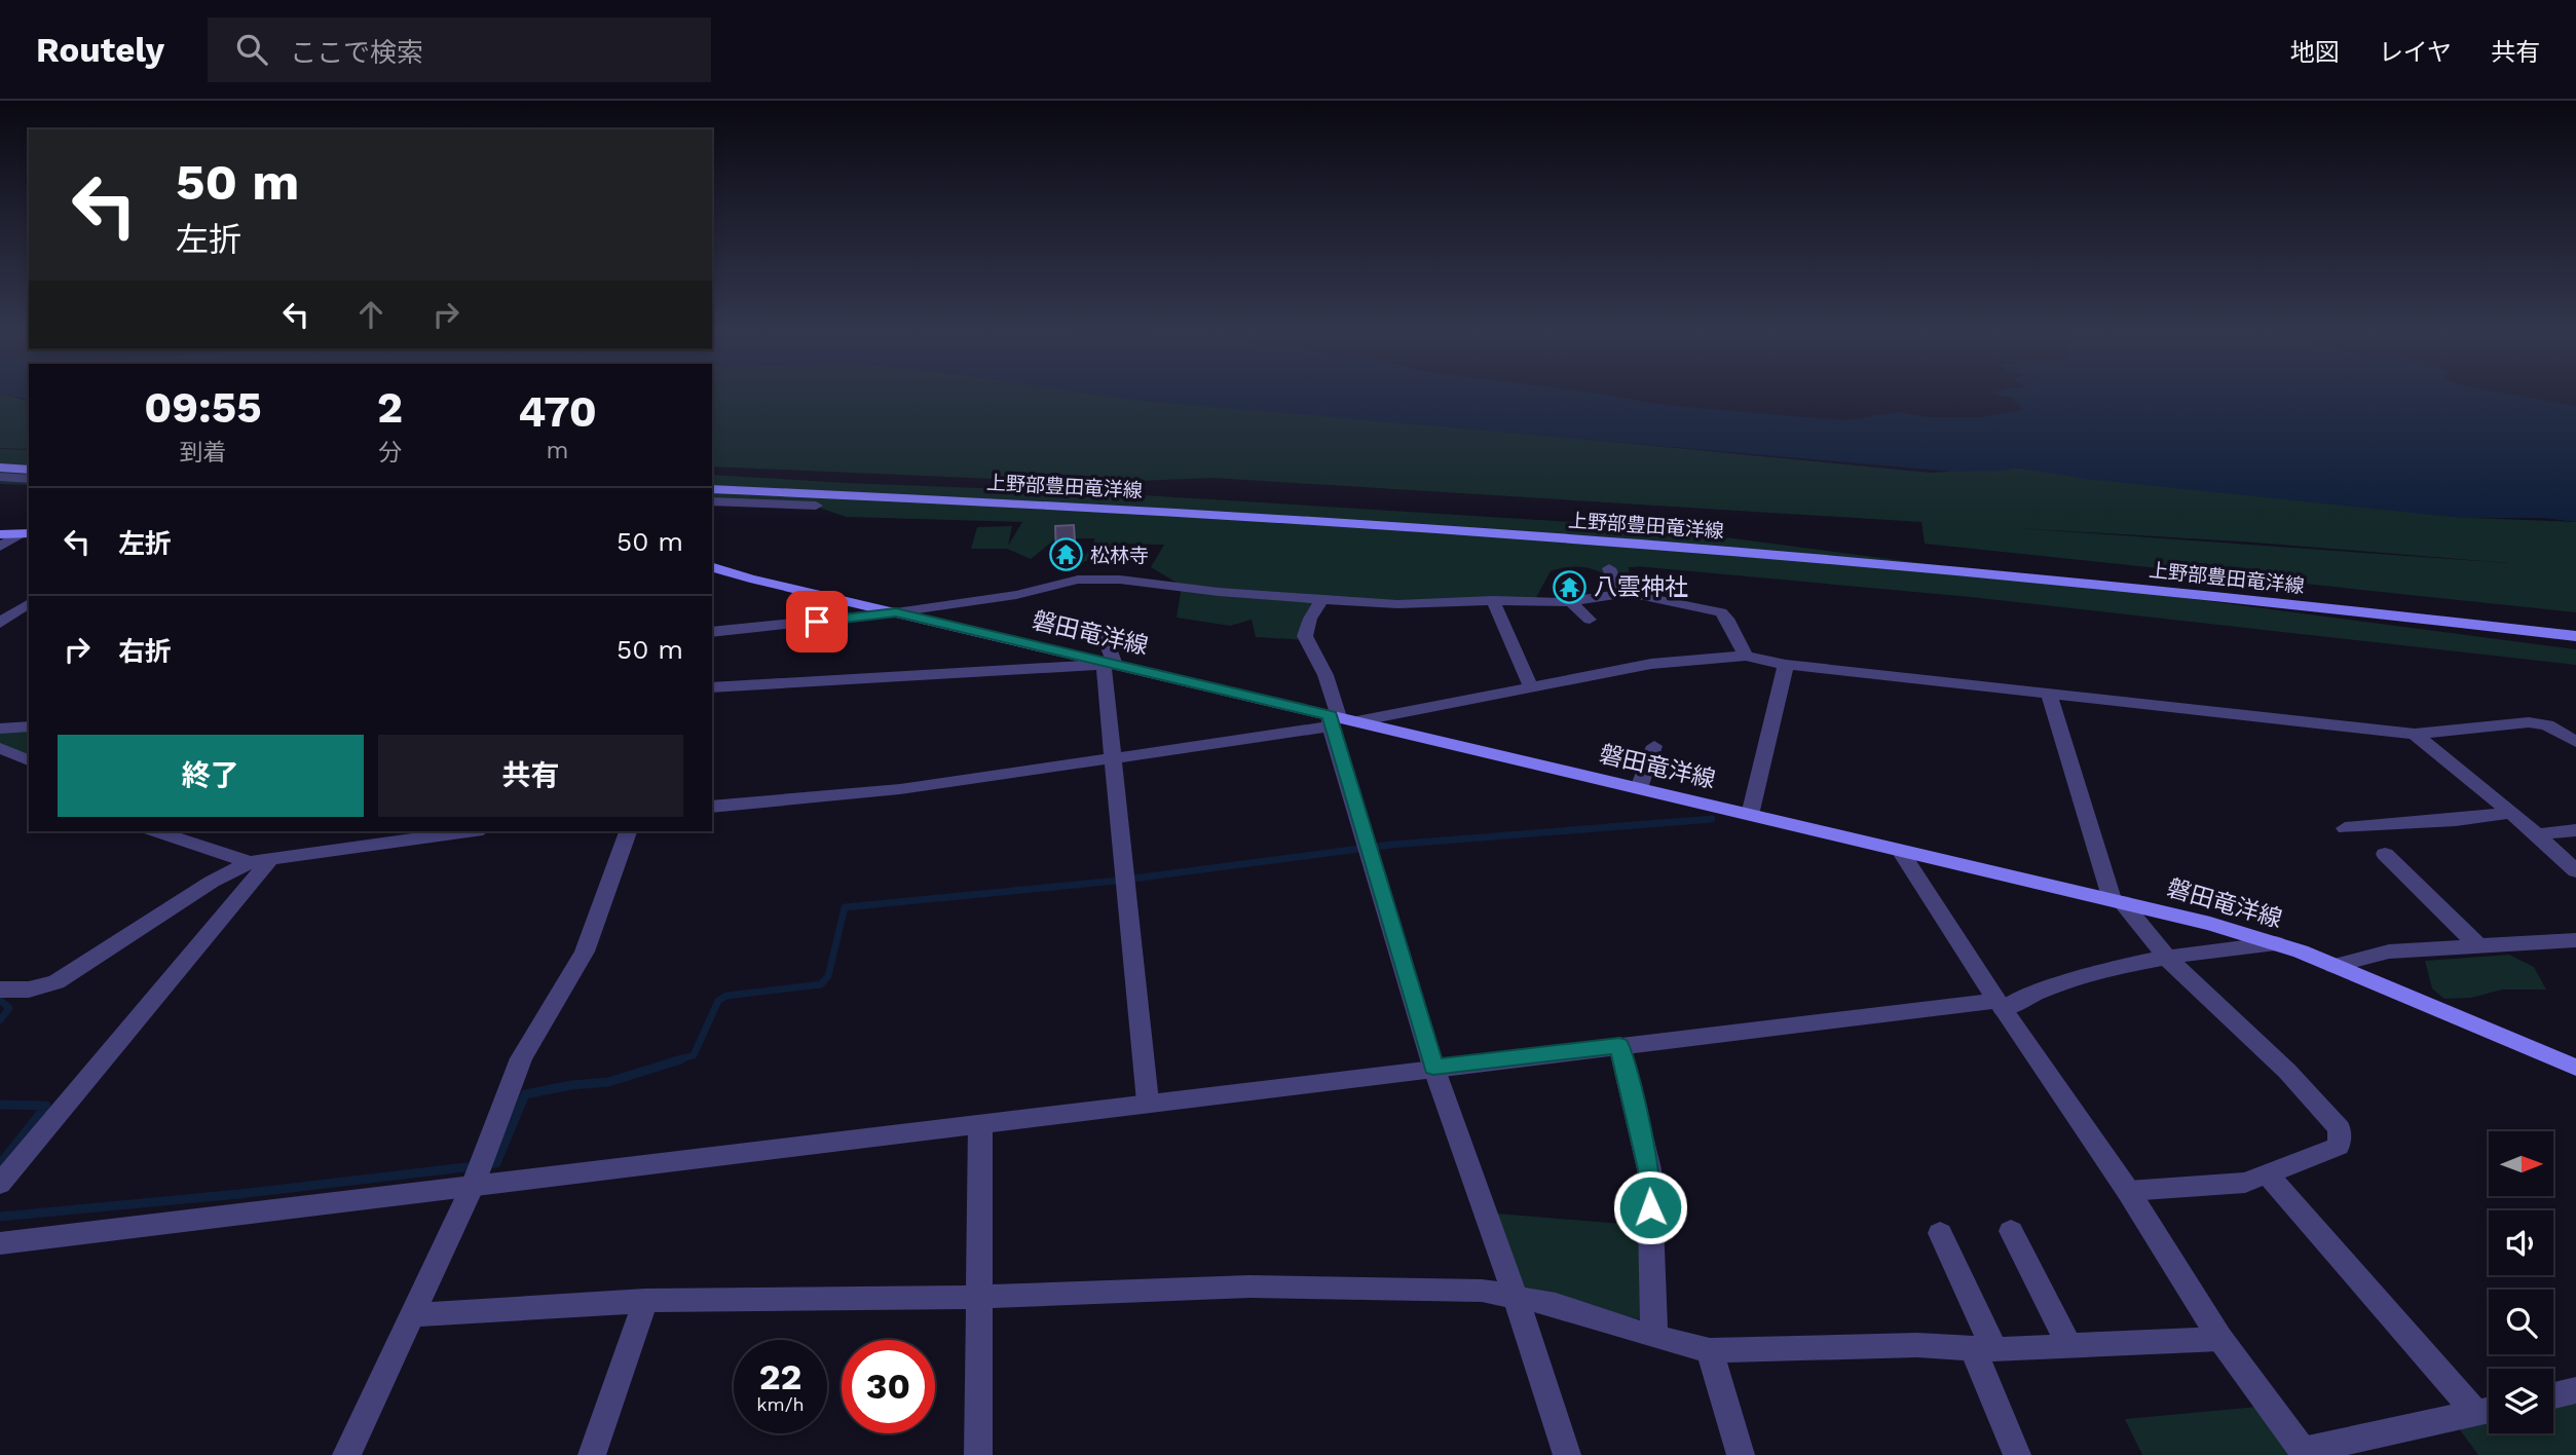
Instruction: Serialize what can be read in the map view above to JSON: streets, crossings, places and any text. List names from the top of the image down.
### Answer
{
  "streets": {
    "main road": ["上野部豊田竜洋線", "磐田竜洋線"]
  },
  "places": {
    "temple": ["松林寺", "八雲神社"]
  },
  "north": "right",
  "page": {
    "header": "Routely",
    "search": "ここで検索",
    "nav": ["地図", "レイヤ", "共有"],
    "turn": ["50 m", "左折"],
    "eta": [
      "09:55",
      "到着",
      "2",
      "分",
      "470",
      "m"
    ],
    "list": [
      {
        "name": "左折",
        "value": "50 m"
      },
      {
        "name": "右折",
        "value": "50 m"
      }
    ],
    "buttons": ["終了", "共有"],
    "speed": "22 km/h",
    "limit": "30"
  }
}
